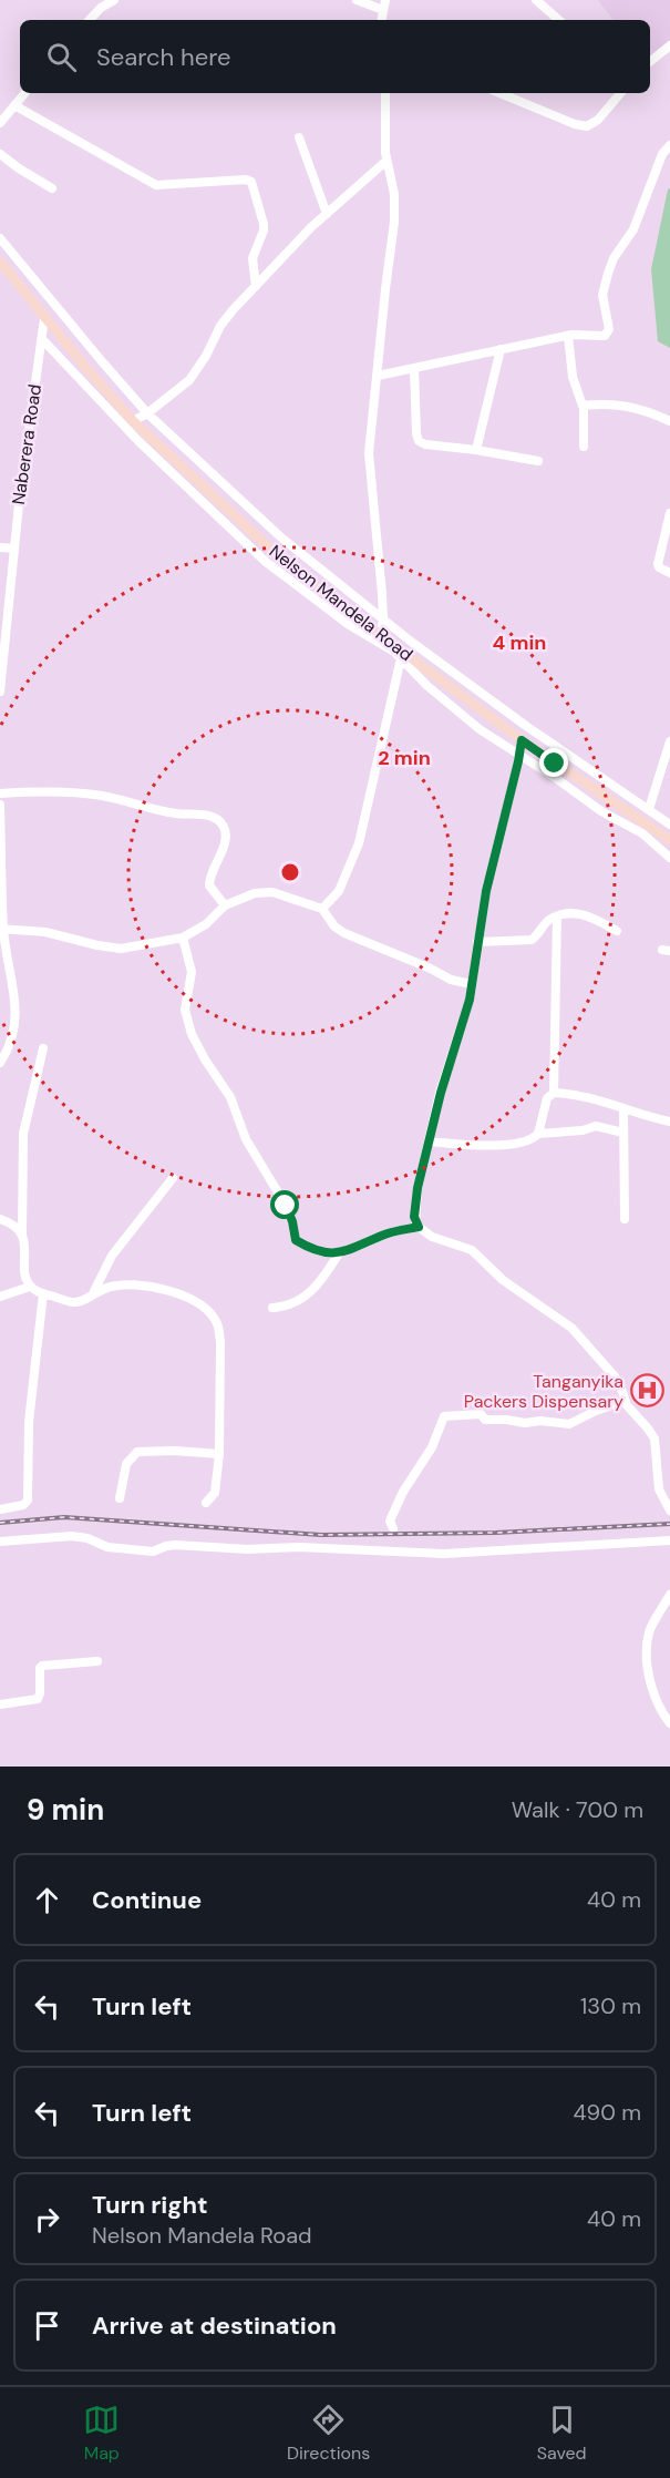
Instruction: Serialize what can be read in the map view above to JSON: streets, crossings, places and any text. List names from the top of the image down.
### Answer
{
  "streets": {
    "main road": ["Nelson Mandela Road"],
    "street": ["Naberera Road"]
  },
  "crossings": [
    ["Naberera Road", "Nelson Mandela Road"]
  ],
  "places": {
    "hospital": ["Tanganyika Packers Dispensary"]
  },
  "page": {
    "search": "Search here",
    "heading": ["9 min", "Walk · 700 m"],
    "list": [
      ["Continue", "40 m"],
      ["Turn left", "130 m"],
      ["Turn left", "490 m"],
      ["Turn right", "Nelson Mandela Road", "40 m"],
      "Arrive at destination"
    ],
    "nav": ["Map", "Directions", "Saved"]
  },
  "rings": ["4 min", "2 min"]
}
